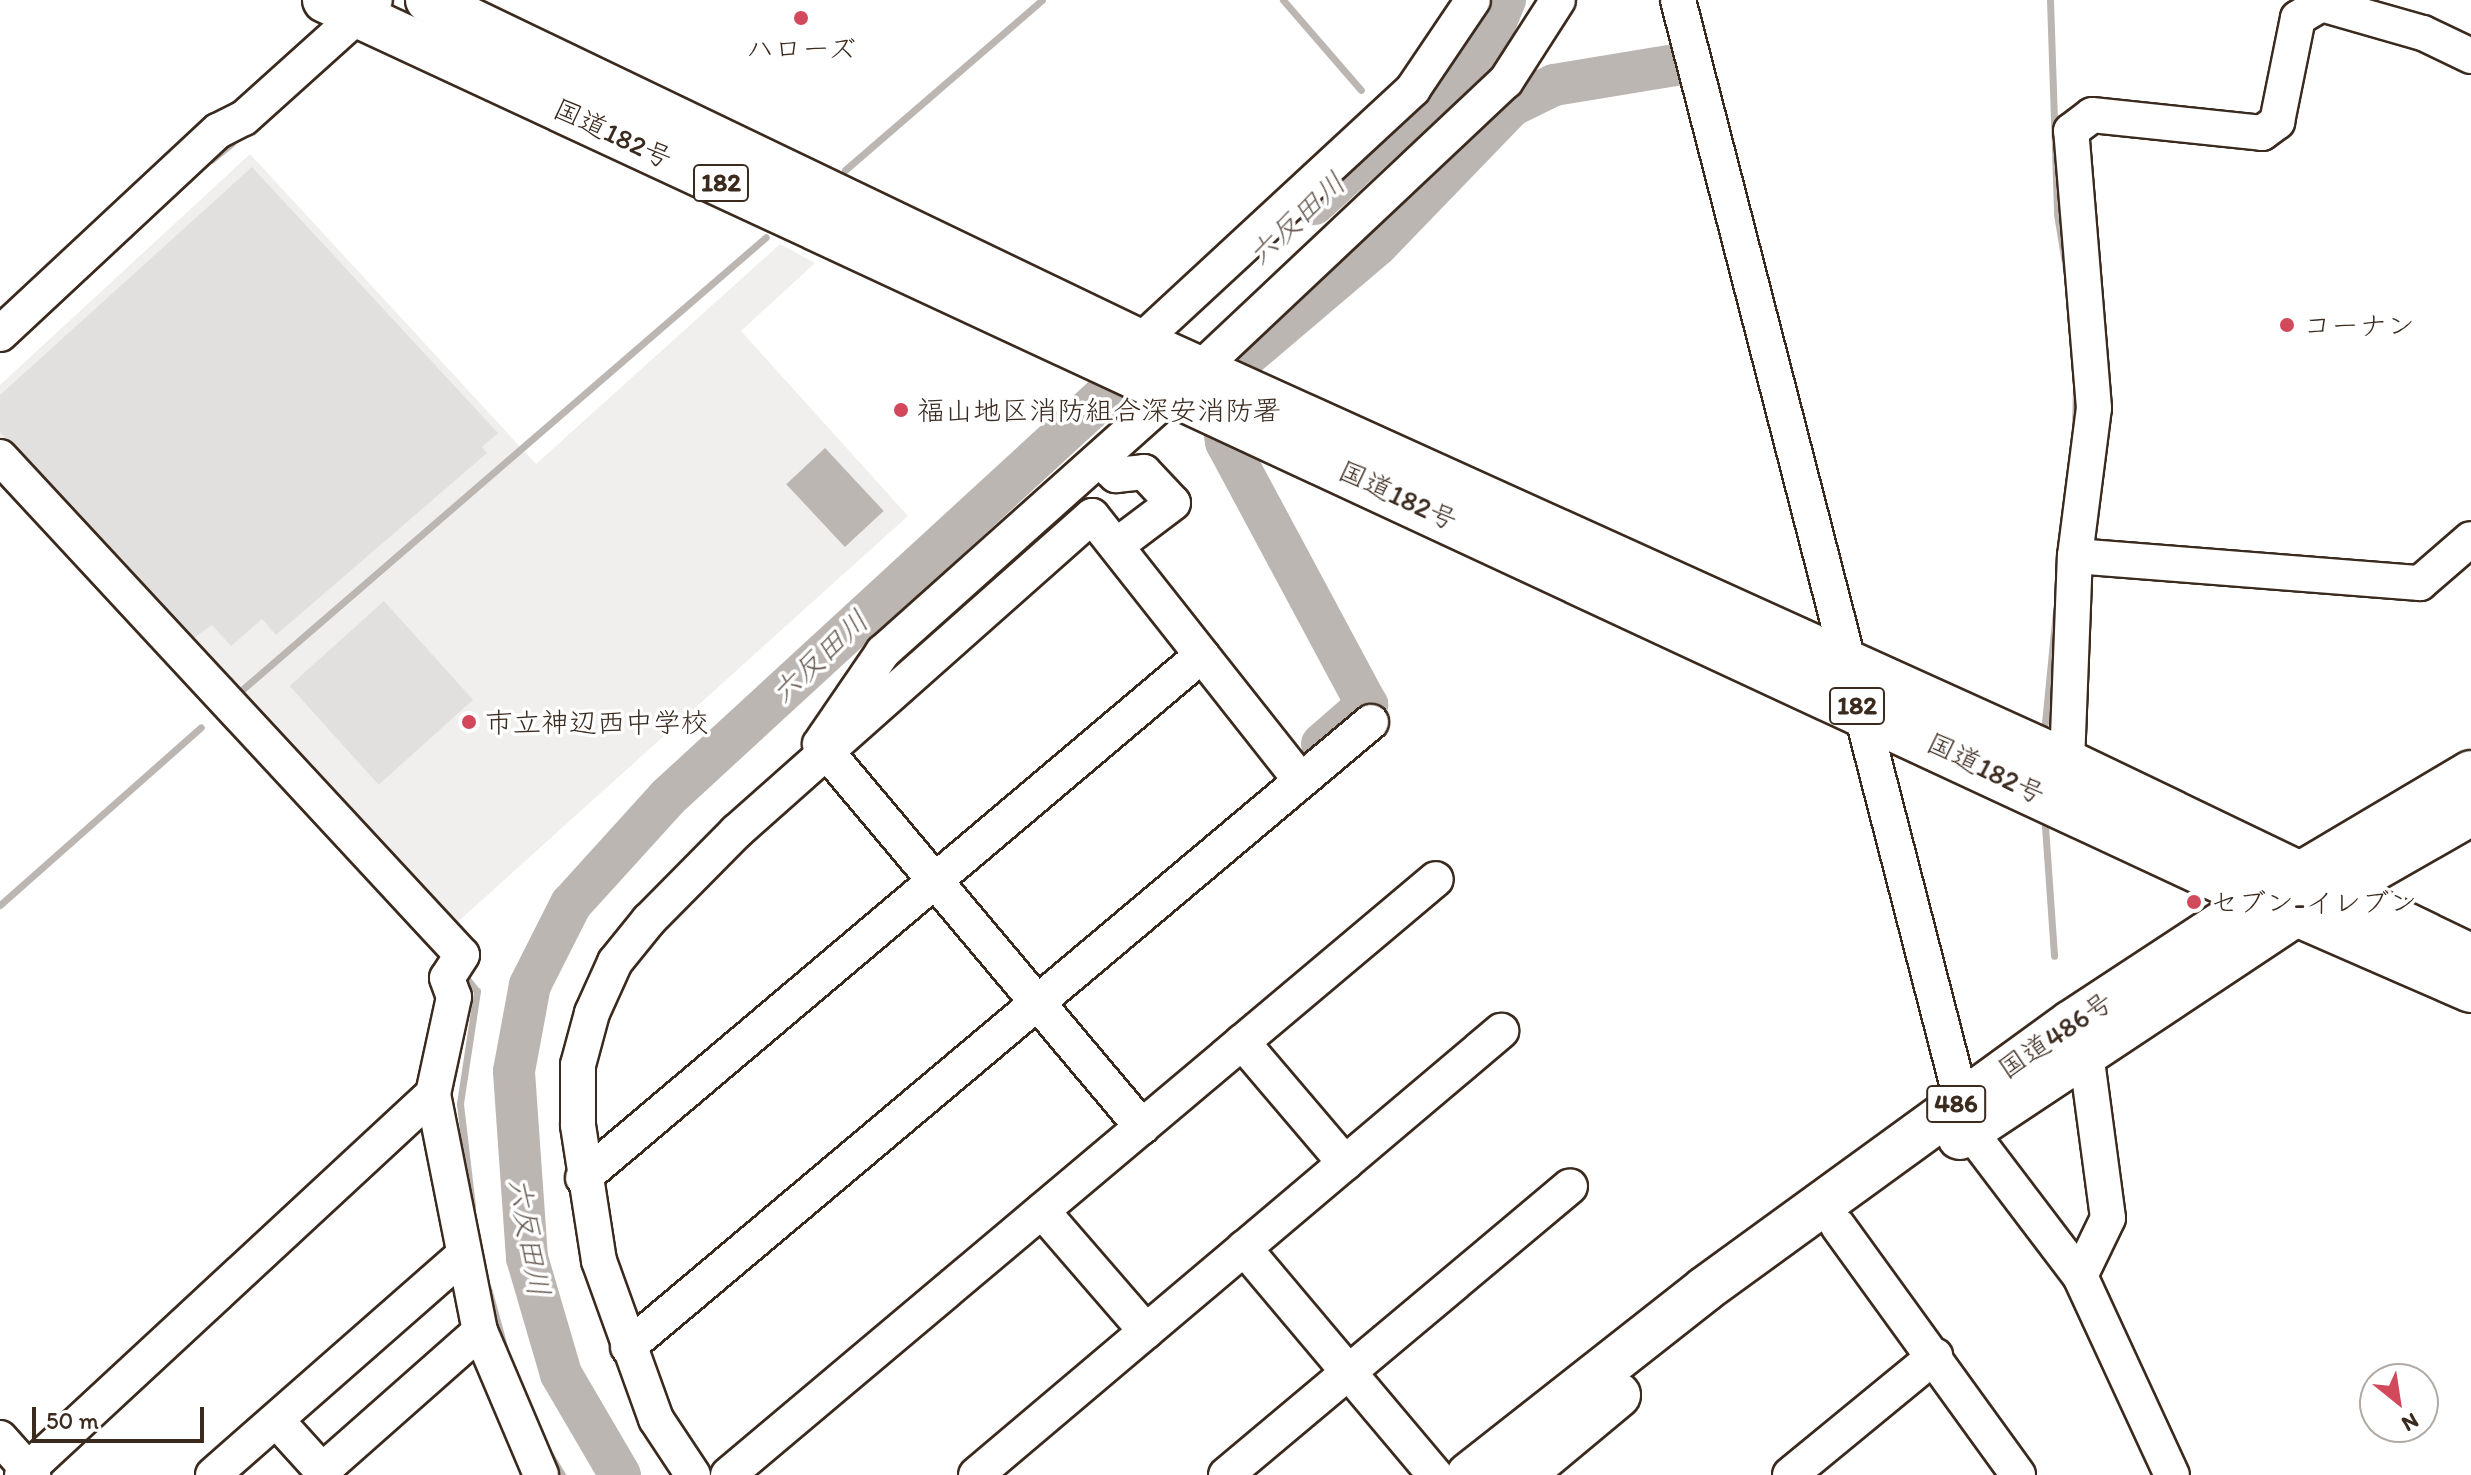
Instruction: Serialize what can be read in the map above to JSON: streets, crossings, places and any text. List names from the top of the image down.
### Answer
{
  "streets": {
    "highway": [
      "国道182号",
      "182",
      "国道486号",
      "486"
    ]
  },
  "crossings": [
    ["国道182号", "国道486号"]
  ],
  "water": ["六反田川"],
  "places": [
    "ハローズ",
    "コーナン",
    "福山地区消防組合深安消防署",
    "市立神辺西中学校",
    "セブン-イレブン"
  ],
  "scale_bar": "50 m",
  "north": "bottom right"
}
